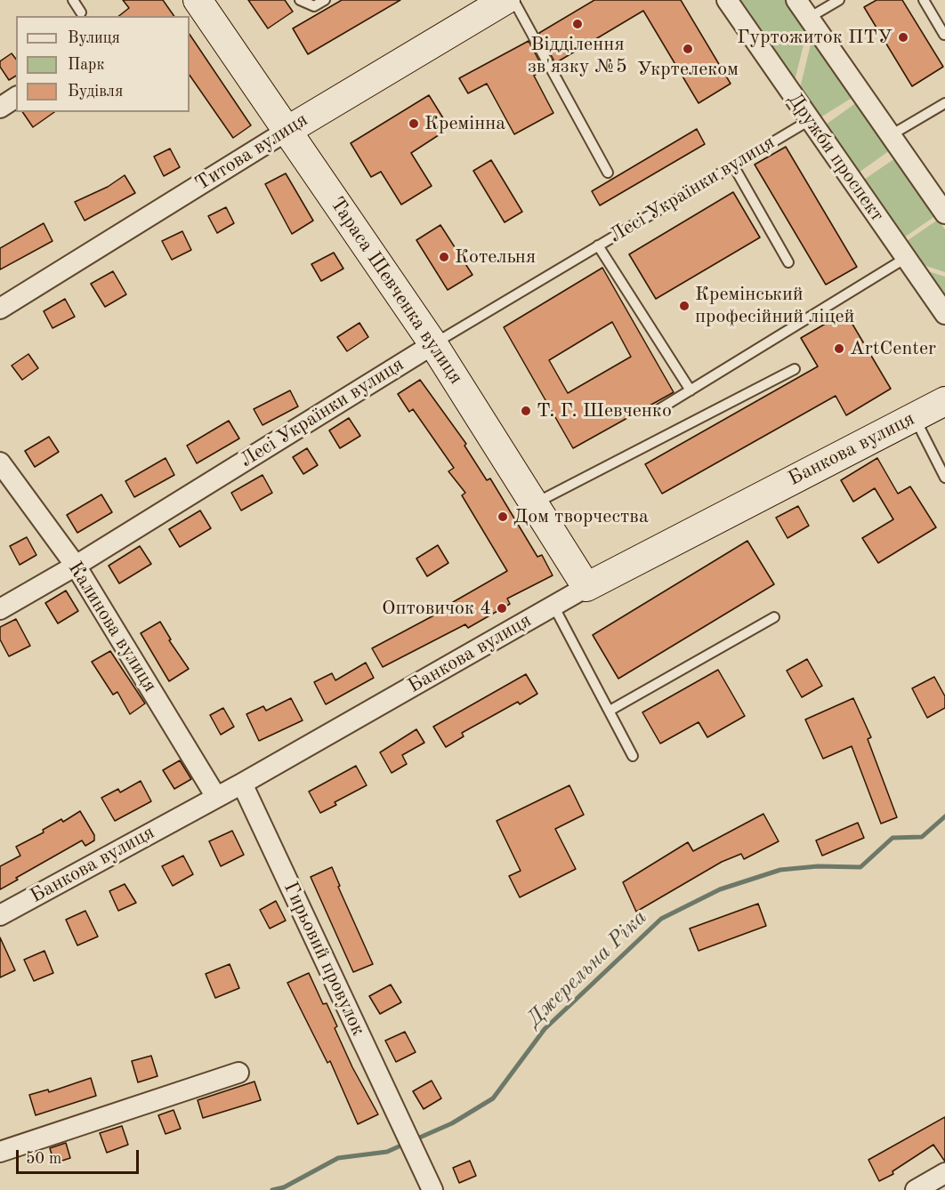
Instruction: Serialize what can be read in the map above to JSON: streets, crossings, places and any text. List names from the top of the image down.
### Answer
{
  "streets": {
    "street": [
      "Титова вулиця",
      "Дружби проспект",
      "Лесі Українки вулиця",
      "Тараса Шевченка вулиця",
      "Банкова вулиця",
      "Калинова вулиця",
      "Гирьовий провулок"
    ]
  },
  "crossings": [
    ["Титова вулиця", "Тараса Шевченка вулиця"],
    ["Дружби проспект", "Лесі Українки вулиця"],
    ["Лесі Українки вулиця", "Тараса Шевченка вулиця"],
    ["Лесі Українки вулиця", "Калинова вулиця"],
    ["Тараса Шевченка вулиця", "Банкова вулиця"],
    ["Банкова вулиця", "Калинова вулиця"],
    ["Банкова вулиця", "Гирьовий провулок"]
  ],
  "water": ["Джерельна Ріка"],
  "places": [
    "Відділення зв'язку №5",
    "Гуртожиток ПТУ",
    "Укртелеком",
    "Кремінна",
    "Котельня",
    "Кремінський професійний ліцей",
    "ArtCenter",
    "Т. Г. Шевченко",
    "Дом творчества",
    "Оптовичок 4"
  ],
  "legend": ["Вулиця", "Парк", "Будівля"],
  "scale_bar": "50 m"
}
